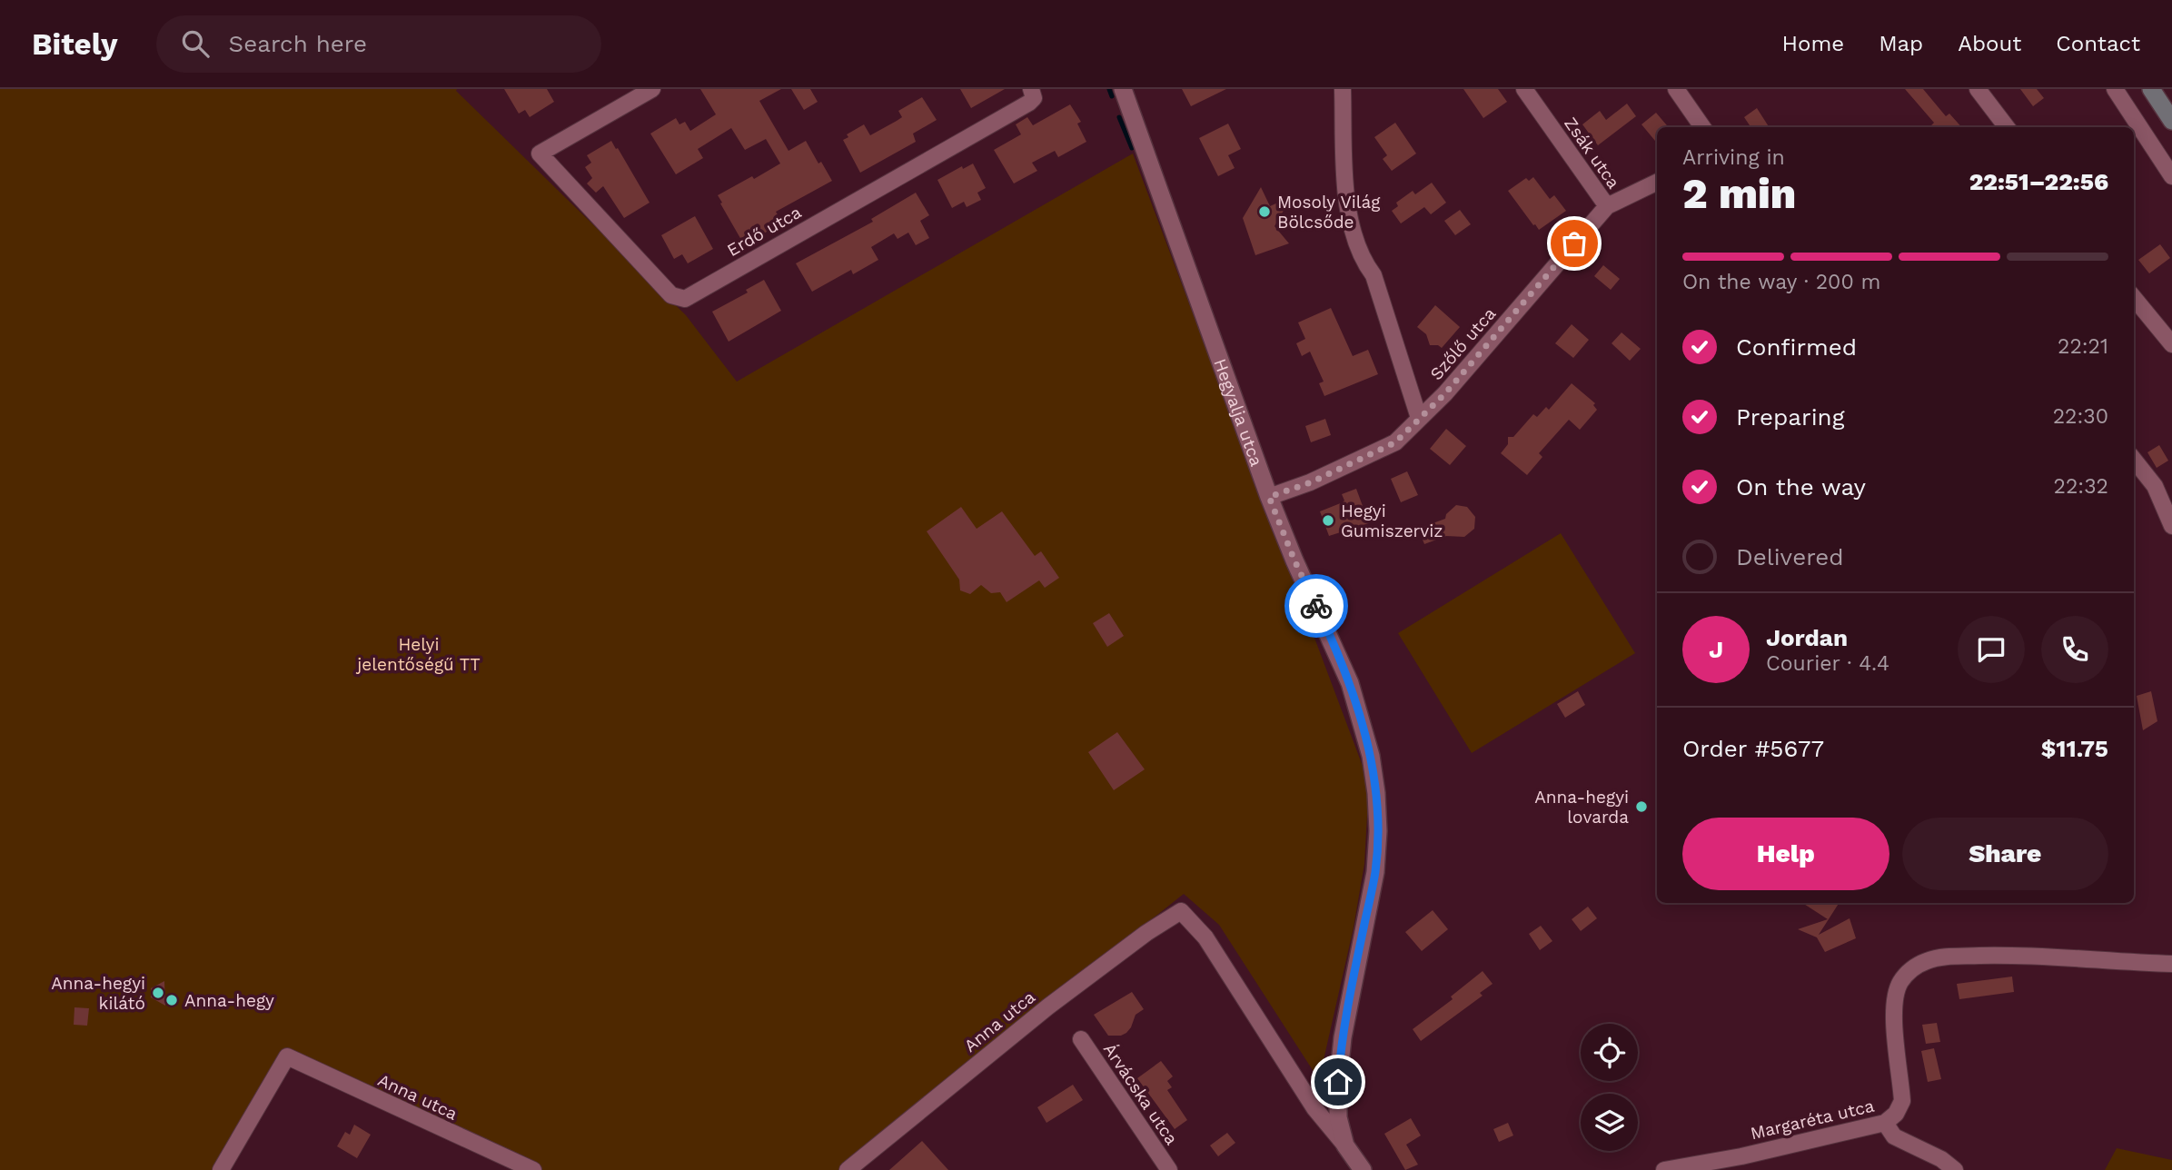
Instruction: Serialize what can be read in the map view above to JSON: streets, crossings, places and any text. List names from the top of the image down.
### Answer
{
  "streets": {
    "street": [
      "Zsák utca",
      "Erdő utca",
      "Szőlő utca",
      "Hegyalja utca",
      "Anna utca",
      "Árvácska utca",
      "Margaréta utca"
    ]
  },
  "crossings": [
    ["Zsák utca", "Szőlő utca"],
    ["Szőlő utca", "Hegyalja utca"],
    ["Hegyalja utca", "Anna utca"]
  ],
  "parks": ["Helyi jelentőségű TT"],
  "places": [
    "Mosoly Világ Bölcsőde",
    "Hegyi Gumiszerviz",
    "Anna-hegyi lovarda",
    "Anna-hegyi kilátó",
    "Anna-hegy"
  ],
  "page": {
    "header": "Bitely",
    "search": "Search here",
    "nav": [
      "Home",
      "Map",
      "About",
      "Contact"
    ],
    "heading": ["2 min", "Arriving in", "22:51–22:56"],
    "panel": [
      "Jordan",
      "Courier · 4.4",
      "Order #5677",
      "$11.75"
    ],
    "bar": "On the way · 200 m",
    "list": [
      ["Confirmed", "22:21"],
      ["Preparing", "22:30"],
      ["On the way", "22:32"],
      "Delivered"
    ],
    "round": "J",
    "buttons": ["Help", "Share"]
  }
}
